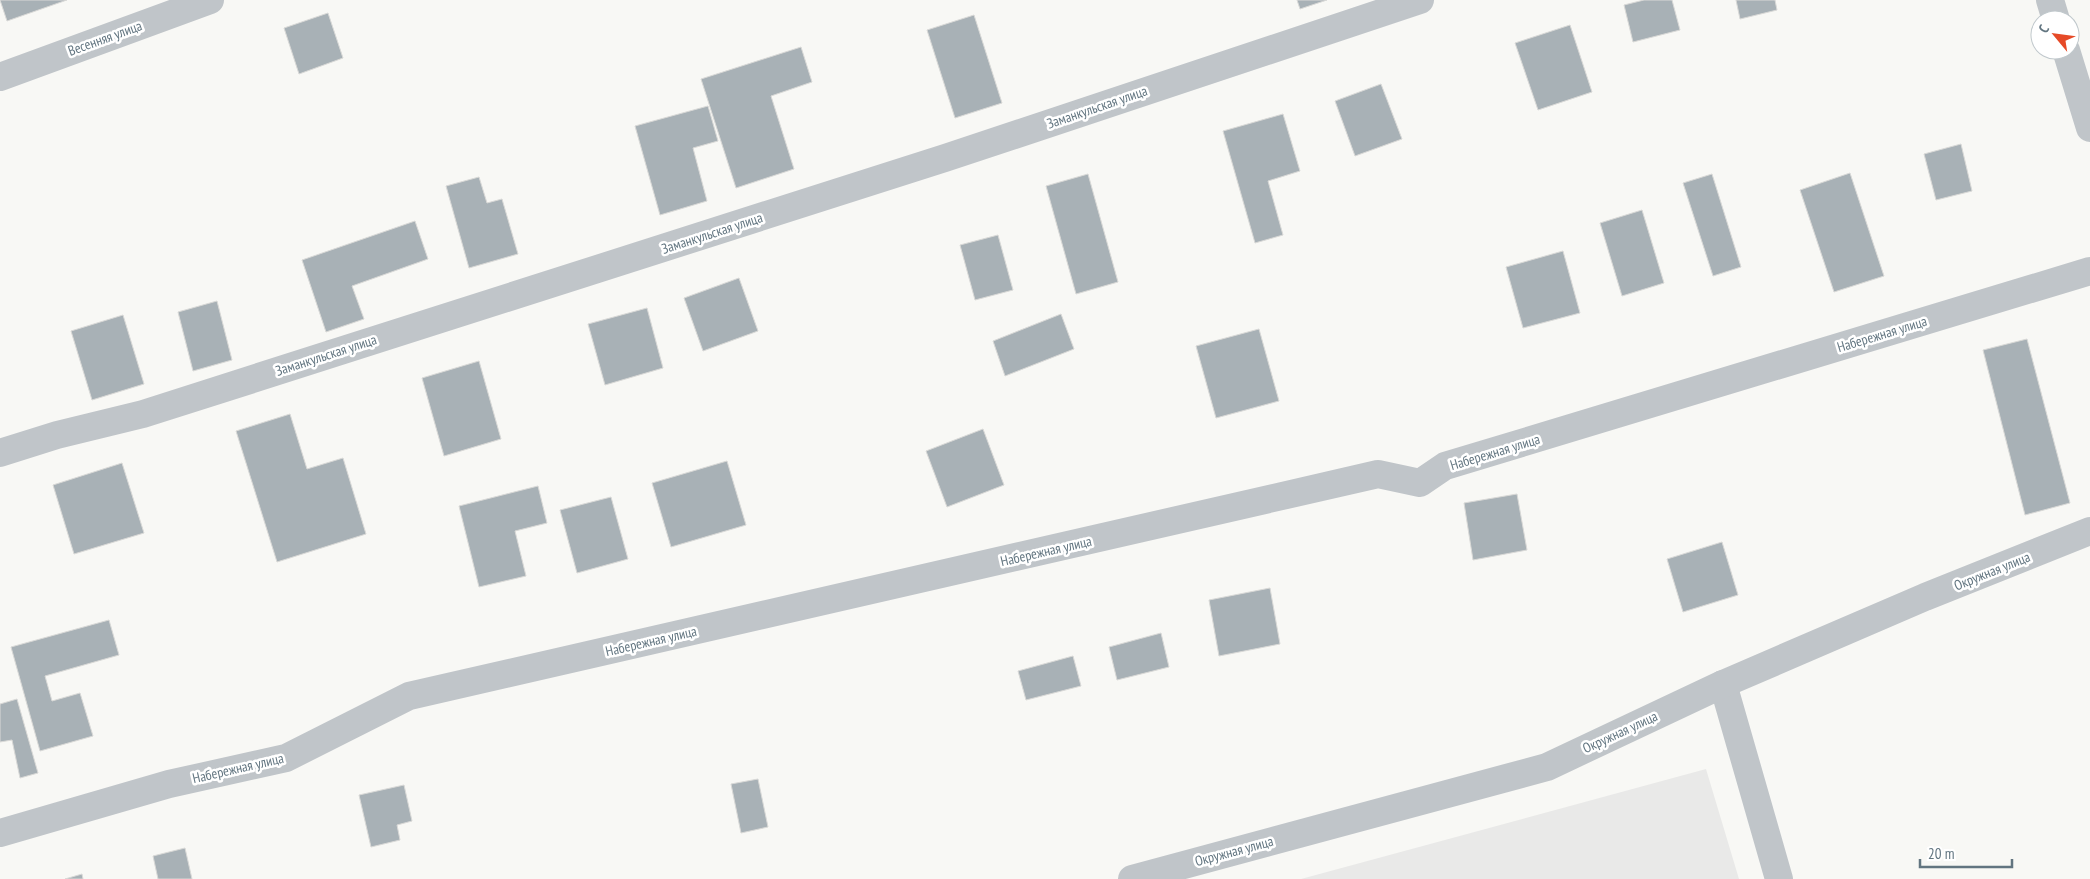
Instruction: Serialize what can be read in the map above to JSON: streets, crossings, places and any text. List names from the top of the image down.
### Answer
{
  "streets": {
    "street": [
      "Весенняя улица",
      "Заманкульская улица",
      "Набережная улица",
      "Окружная улица"
    ]
  },
  "scale_bar": "20 m",
  "north": "top left"
}
